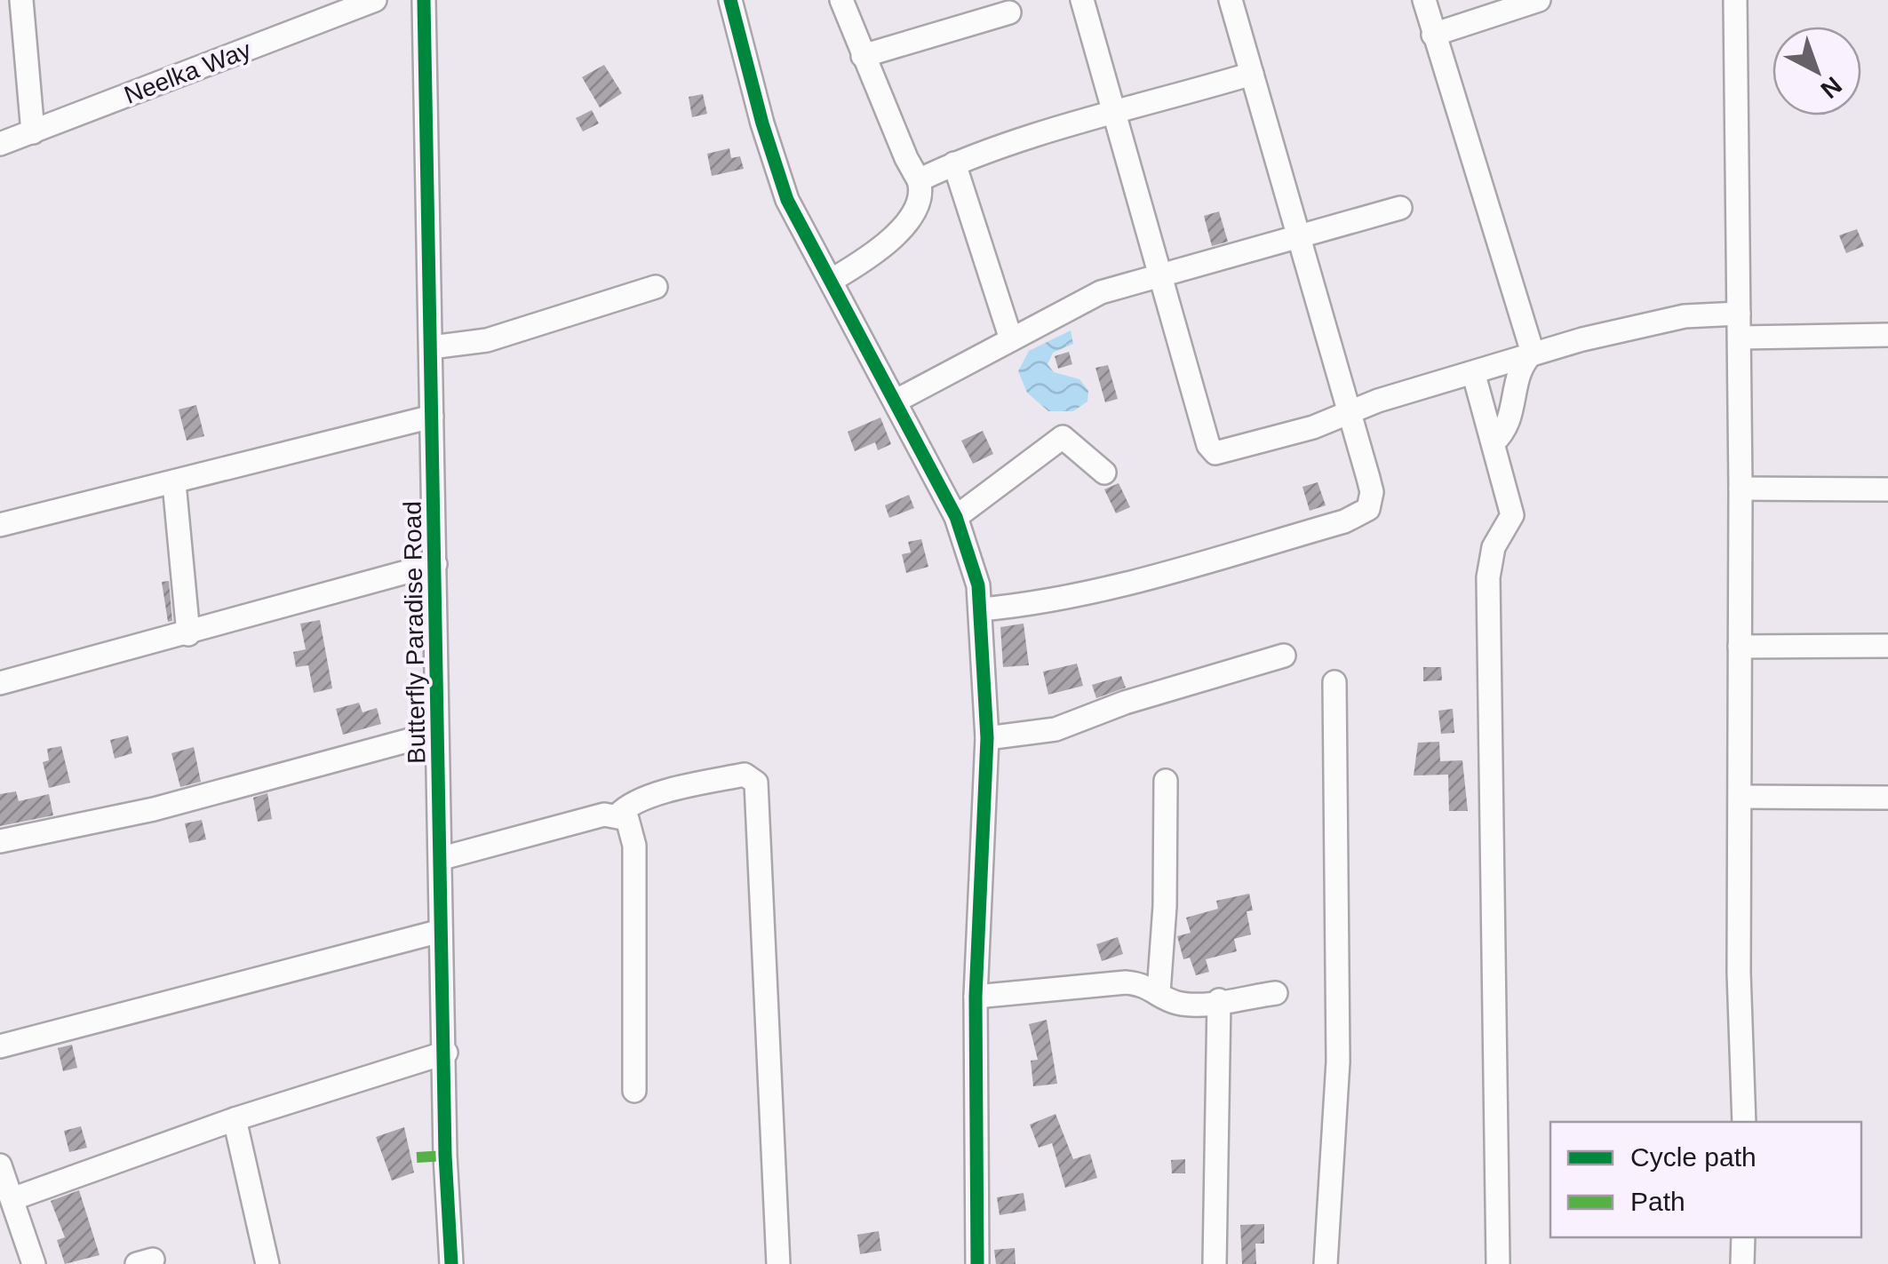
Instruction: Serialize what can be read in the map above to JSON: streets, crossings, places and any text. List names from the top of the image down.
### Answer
{
  "streets": {
    "street": ["Neelka Way", "Butterfly Paradise Road"]
  },
  "legend": ["Cycle path", "Path"],
  "north": "bottom right"
}
